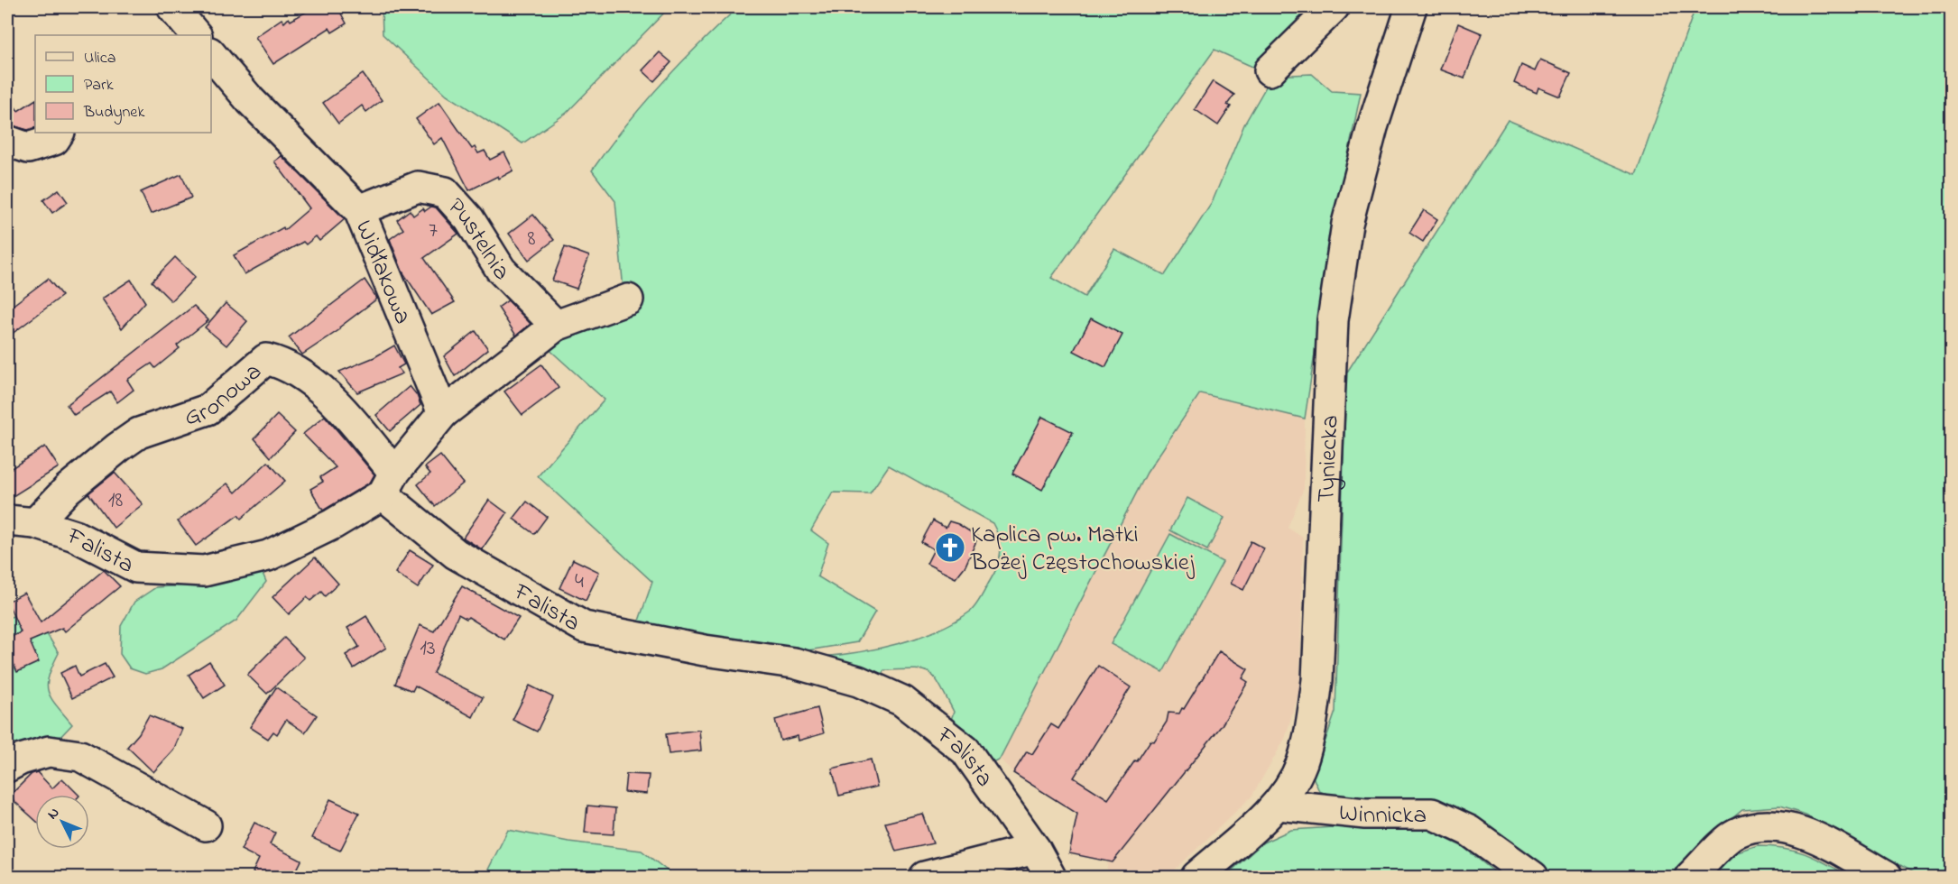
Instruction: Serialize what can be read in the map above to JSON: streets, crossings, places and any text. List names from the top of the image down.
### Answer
{
  "streets": {
    "street": [
      "Pustelnia",
      "Widłakowa",
      "Gronowa",
      "Tyniecka",
      "Falista",
      "Winnicka"
    ]
  },
  "crossings": [
    ["Pustelnia", "Widłakowa"],
    ["Gronowa", "Falista"],
    ["Tyniecka", "Winnicka"]
  ],
  "places": {
    "church": ["Kaplica pw. Matki Bożej Częstochowskiej"]
  },
  "house_numbers": [
    "7",
    "8",
    "18",
    "4",
    "13"
  ],
  "legend": ["Ulica", "Park", "Budynek"],
  "north": "top left"
}
